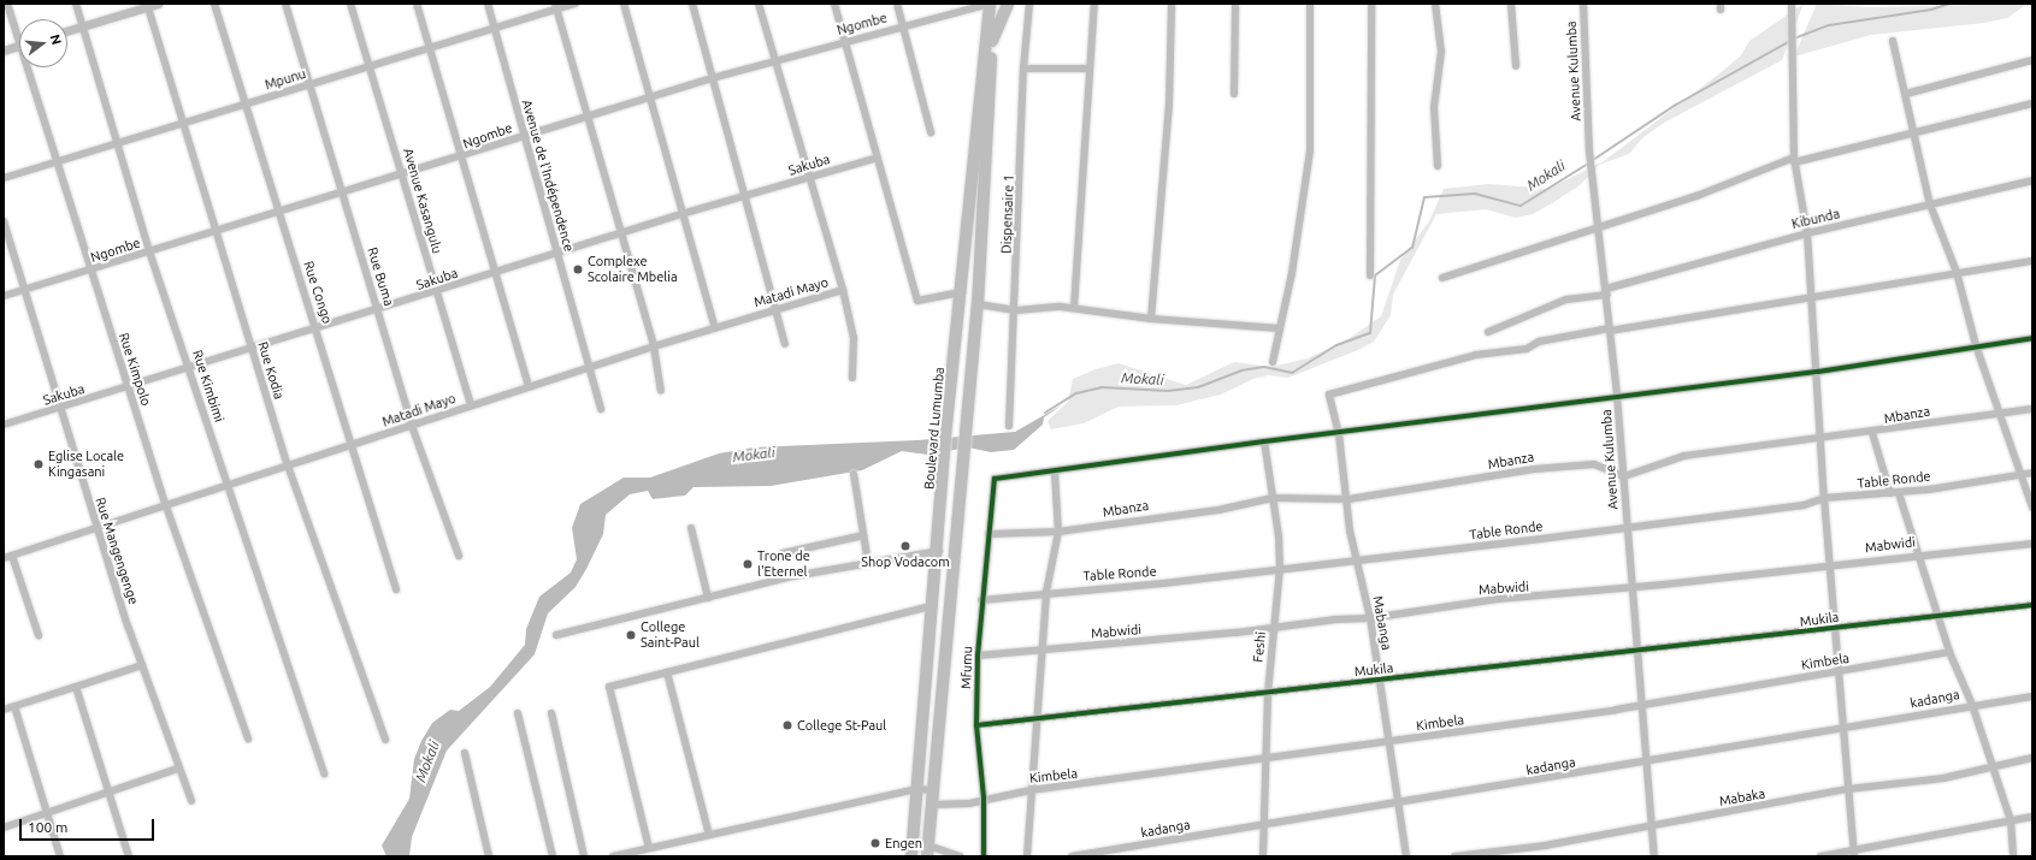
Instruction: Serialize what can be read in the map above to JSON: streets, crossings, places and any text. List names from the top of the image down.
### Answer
{
  "streets": {
    "highway": ["Boulevard Lumumba"],
    "street": [
      "Ngombe",
      "Avenue Kulumba",
      "Mpunu",
      "Sakuba",
      "Avenue de l'Indépendence",
      "Avenue Kasangulu",
      "Dispensaire 1",
      "Kibunda",
      "Rue Buma",
      "Rue Congo",
      "Matadi Mayo",
      "Rue Kimpolo",
      "Rue Kodia",
      "Rue Kimbimi",
      "Mbanza",
      "Table Ronde",
      "Mabwidi",
      "Rue Mangengenge",
      "Mukila",
      "Mabanga",
      "Feshi",
      "Kimbela",
      "Mfumu",
      "kadanga",
      "Mabaka"
    ]
  },
  "crossings": [
    ["Ngombe", "Avenue de l'Indépendence"],
    ["Ngombe", "Avenue Kasangulu"],
    ["Ngombe", "Rue Buma"],
    ["Ngombe", "Rue Congo"],
    ["Ngombe", "Rue Kimpolo"],
    ["Ngombe", "Rue Kodia"],
    ["Ngombe", "Rue Kimbimi"],
    ["Ngombe", "Rue Mangengenge"],
    ["Avenue Kulumba", "Kibunda"],
    ["Avenue Kulumba", "Mbanza"],
    ["Avenue Kulumba", "Table Ronde"],
    ["Avenue Kulumba", "Mabwidi"],
    ["Avenue Kulumba", "Mukila"],
    ["Avenue Kulumba", "Mabanga"],
    ["Avenue Kulumba", "Kimbela"],
    ["Avenue Kulumba", "kadanga"],
    ["Avenue Kulumba", "Mabaka"],
    ["Mpunu", "Avenue de l'Indépendence"],
    ["Mpunu", "Avenue Kasangulu"],
    ["Mpunu", "Rue Buma"],
    ["Mpunu", "Rue Congo"],
    ["Mpunu", "Rue Kimpolo"],
    ["Mpunu", "Rue Kodia"],
    ["Mpunu", "Rue Kimbimi"],
    ["Sakuba", "Avenue de l'Indépendence"],
    ["Sakuba", "Avenue Kasangulu"],
    ["Sakuba", "Rue Buma"],
    ["Sakuba", "Rue Congo"],
    ["Sakuba", "Rue Kimpolo"],
    ["Sakuba", "Rue Kodia"],
    ["Sakuba", "Rue Kimbimi"],
    ["Sakuba", "Rue Mangengenge"],
    ["Avenue de l'Indépendence", "Matadi Mayo"],
    ["Avenue Kasangulu", "Matadi Mayo"],
    ["Rue Buma", "Matadi Mayo"],
    ["Rue Congo", "Matadi Mayo"],
    ["Matadi Mayo", "Rue Kimpolo"],
    ["Matadi Mayo", "Rue Kodia"],
    ["Matadi Mayo", "Rue Kimbimi"],
    ["Matadi Mayo", "Rue Mangengenge"],
    ["Mbanza", "Mabanga"],
    ["Mbanza", "Feshi"],
    ["Mbanza", "Mfumu"],
    ["Boulevard Lumumba", "Kimbela"],
    ["Table Ronde", "Mabanga"],
    ["Table Ronde", "Feshi"],
    ["Table Ronde", "Mfumu"],
    ["Mabwidi", "Mabanga"],
    ["Mabwidi", "Feshi"],
    ["Mabwidi", "Mfumu"],
    ["Mukila", "Mabanga"],
    ["Mukila", "Feshi"],
    ["Mukila", "Mfumu"],
    ["Mabanga", "Kimbela"],
    ["Mabanga", "kadanga"],
    ["Feshi", "Kimbela"],
    ["Feshi", "kadanga"],
    ["Kimbela", "Mfumu"]
  ],
  "water": ["Mokali"],
  "places": [
    "Complexe Scolaire Mbelia",
    "Eglise Locale Kingasani",
    "Shop Vodacom",
    "Trone de l'Eternel",
    "College Saint-Paul",
    "College St-Paul",
    "Engen"
  ],
  "scale_bar": "100 m",
  "north": "right"
}
